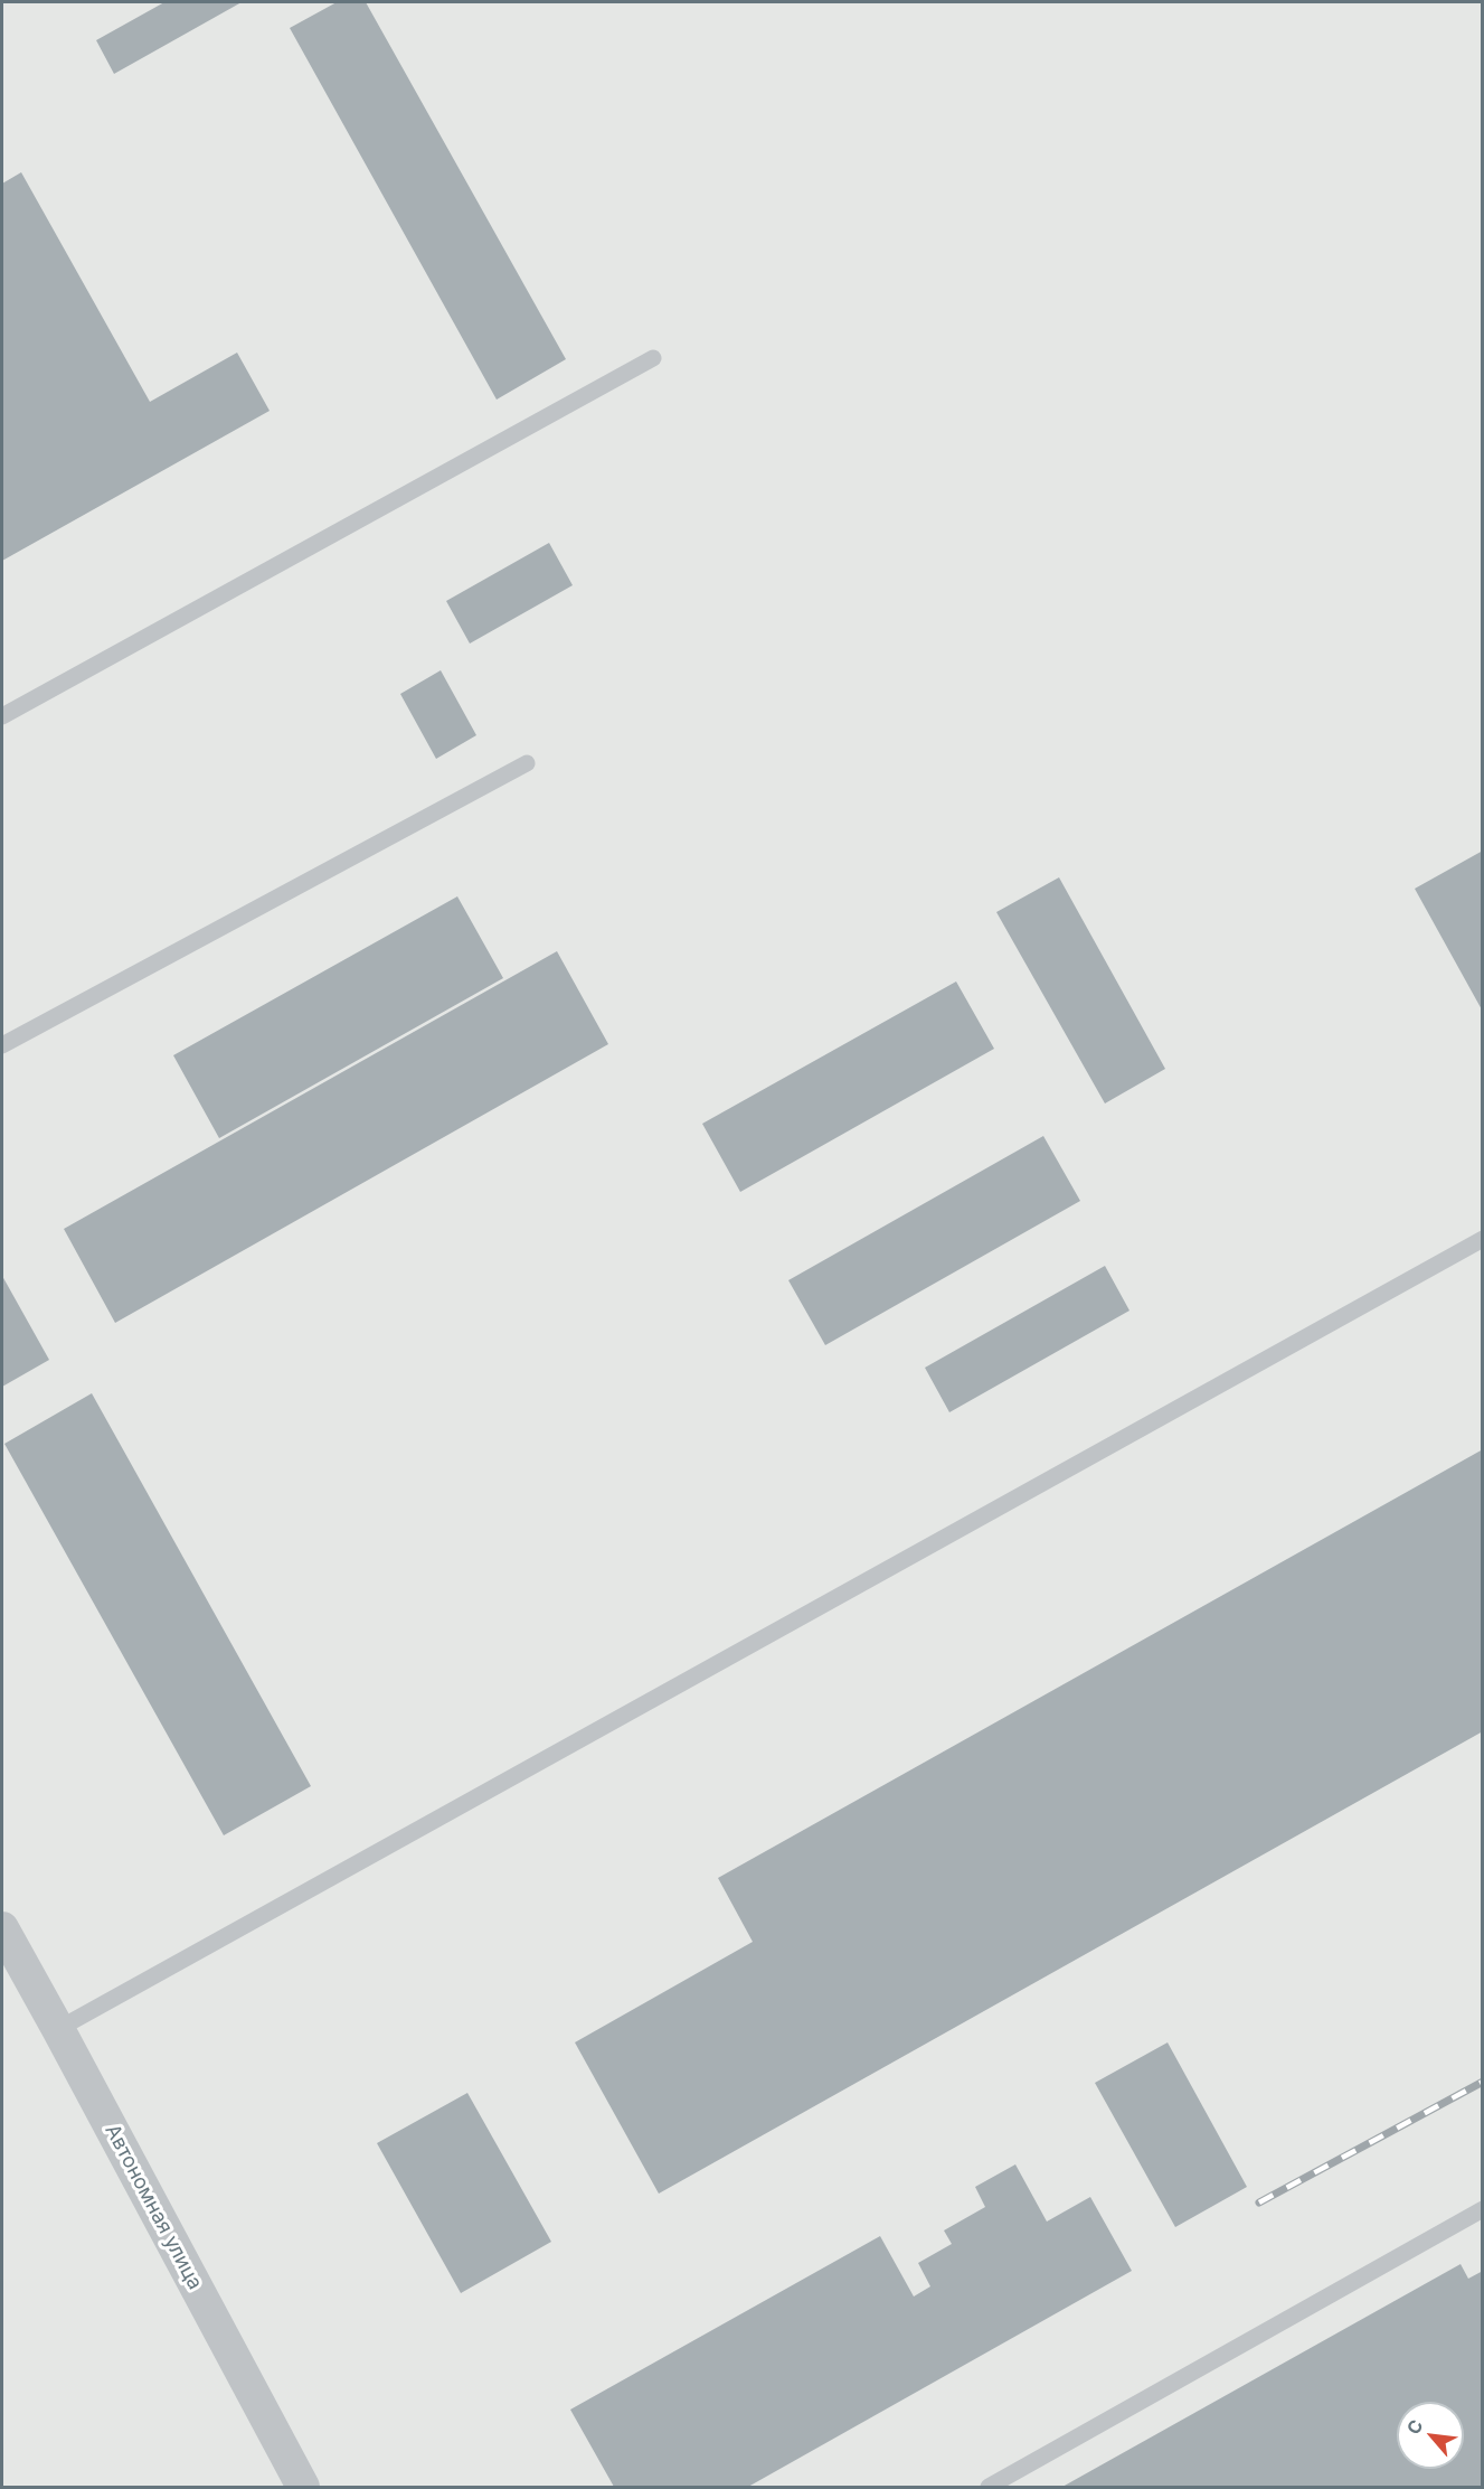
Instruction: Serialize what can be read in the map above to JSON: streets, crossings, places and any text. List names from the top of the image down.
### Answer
{
  "streets": {
    "street": ["Автономная улица"]
  },
  "north": "top left"
}
